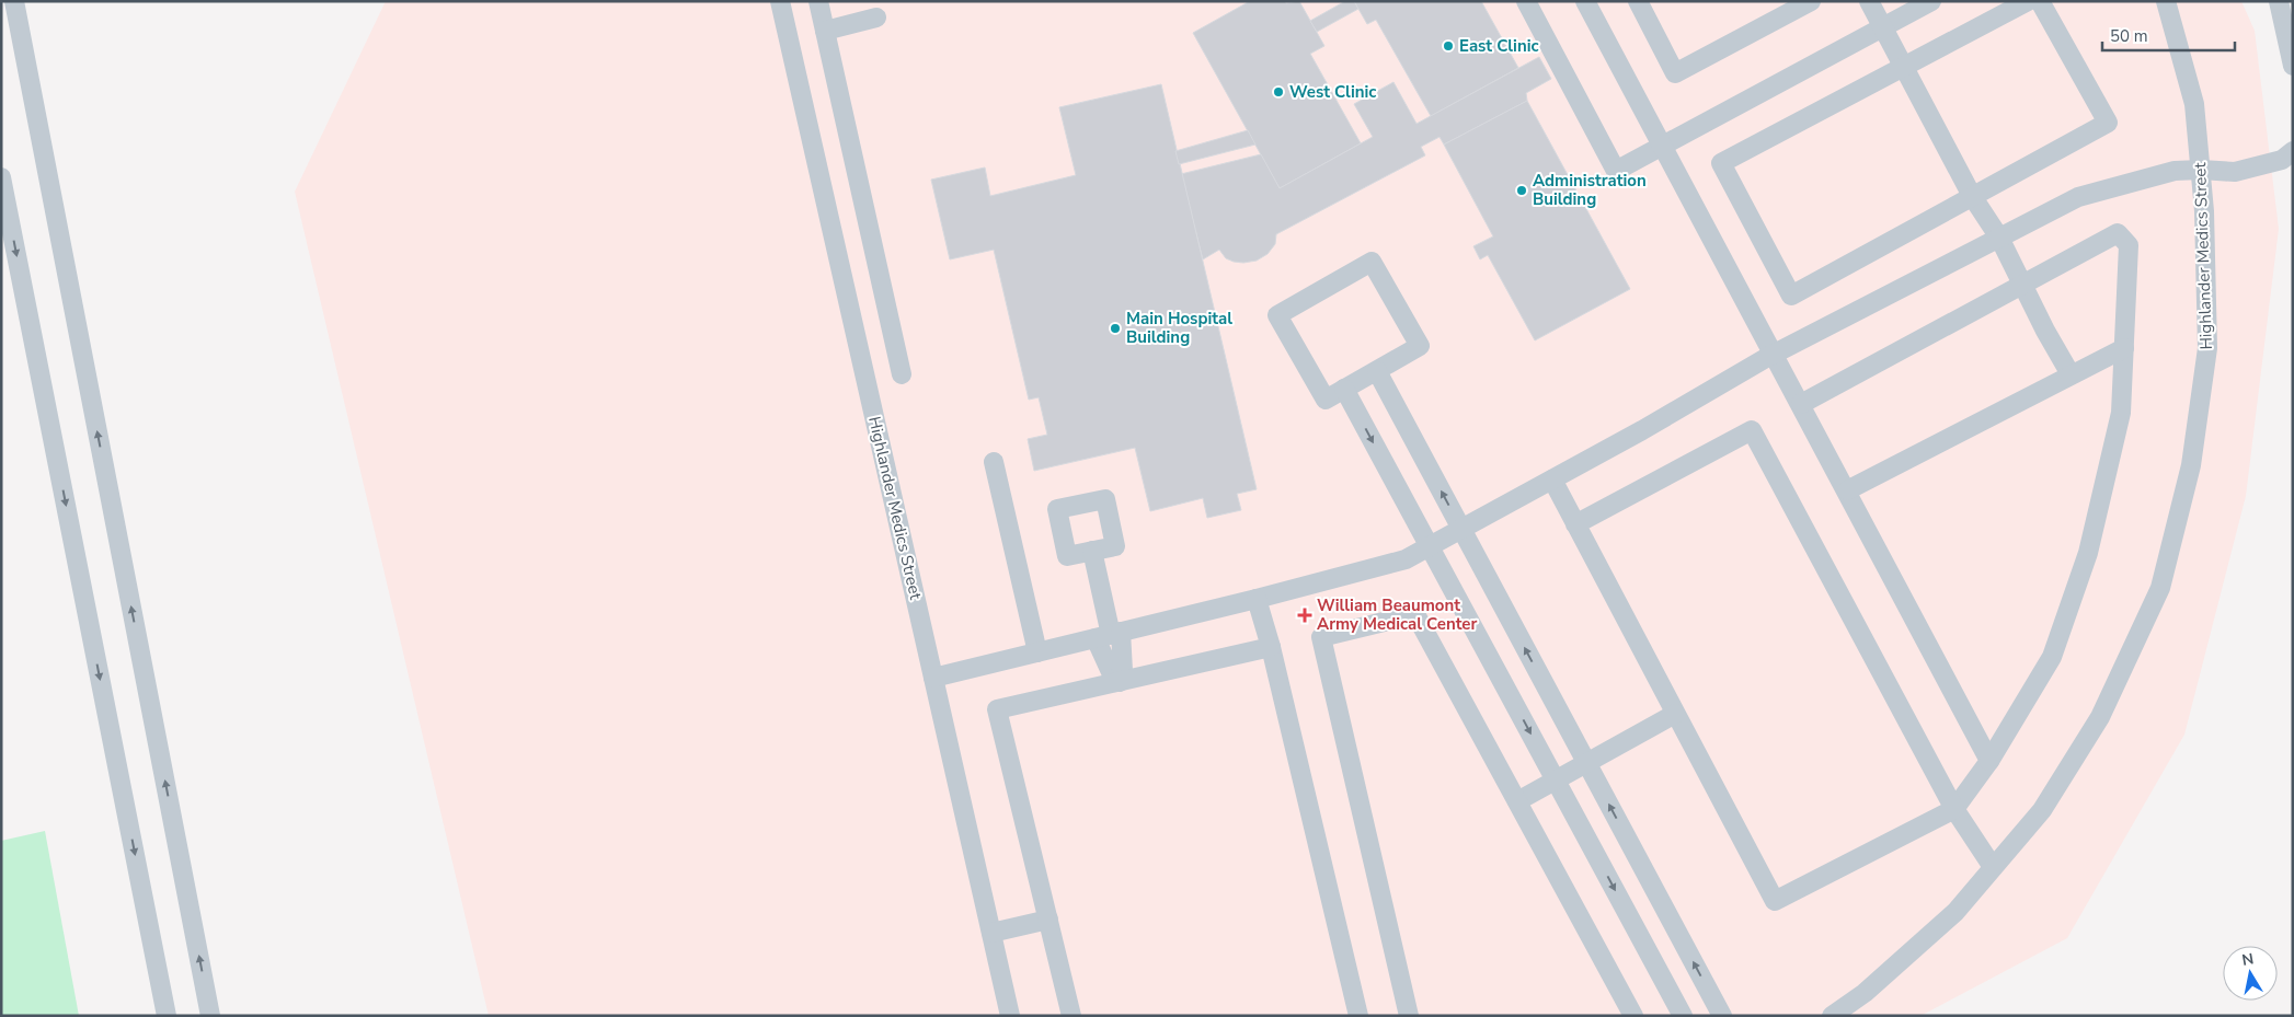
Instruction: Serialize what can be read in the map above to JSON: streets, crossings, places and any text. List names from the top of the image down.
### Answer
{
  "streets": {
    "street": ["Highlander Medics Street"]
  },
  "places": {
    "other": [
      "East Clinic",
      "West Clinic",
      "Administration Building",
      "Main Hospital Building"
    ],
    "health": ["William Beaumont Army Medical Center"]
  },
  "scale_bar": "50 m",
  "north": "top"
}
